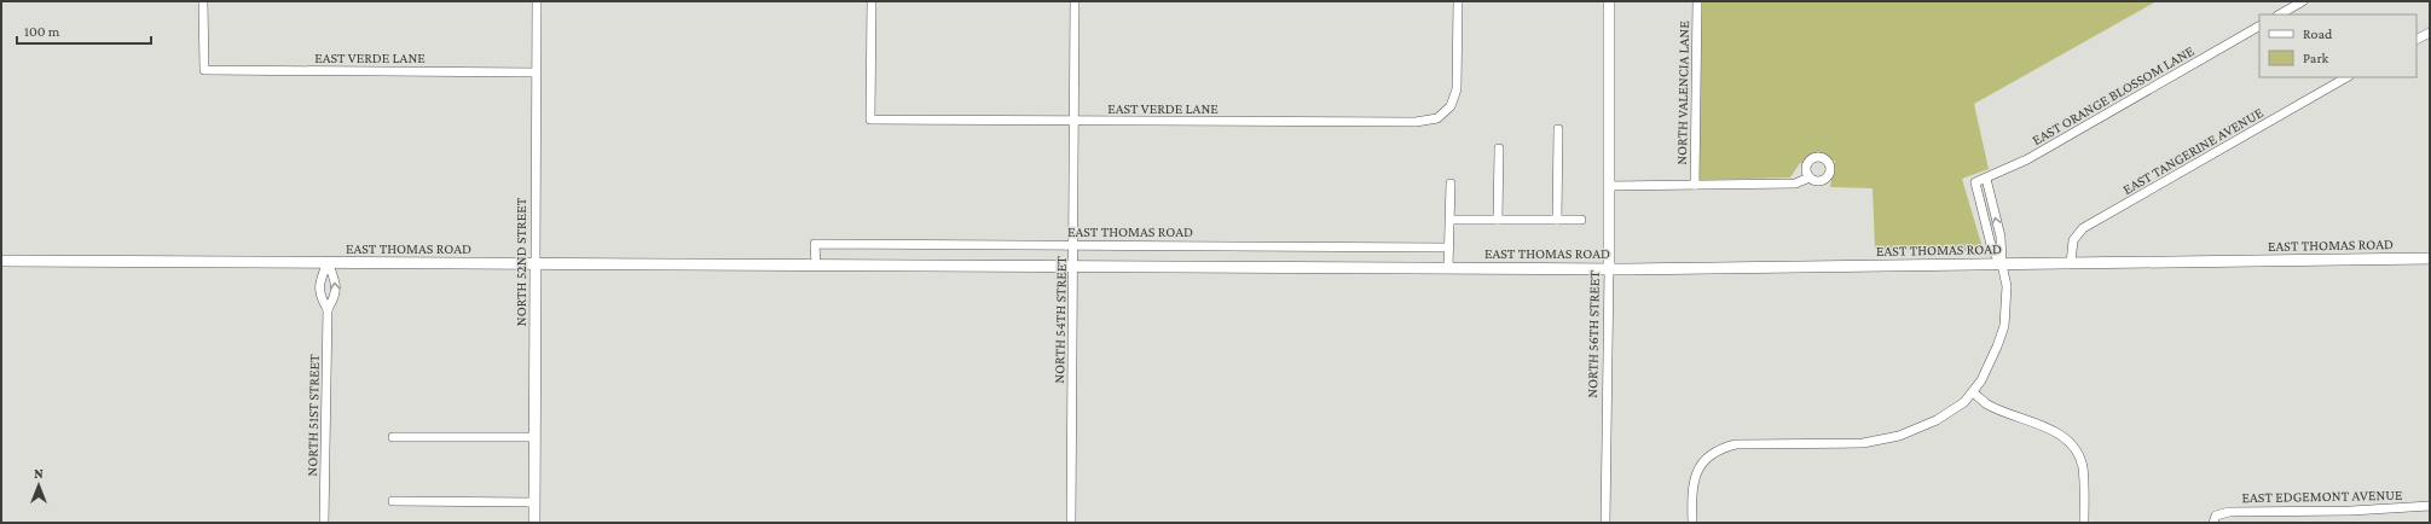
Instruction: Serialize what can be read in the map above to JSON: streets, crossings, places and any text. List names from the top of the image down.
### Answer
{
  "streets": {
    "main road": ["EAST THOMAS ROAD", "NORTH 52ND STREET", "NORTH 56TH STREET"],
    "street": [
      "EAST VERDE LANE",
      "NORTH VALENCIA LANE",
      "EAST ORANGE BLOSSOM LANE",
      "EAST TANGERINE AVENUE",
      "NORTH 54TH STREET",
      "NORTH 51ST STREET",
      "EAST EDGEMONT AVENUE"
    ]
  },
  "crossings": [
    ["EAST VERDE LANE", "NORTH 52ND STREET"],
    ["EAST VERDE LANE", "NORTH 54TH STREET"],
    ["EAST ORANGE BLOSSOM LANE", "EAST THOMAS ROAD"],
    ["EAST TANGERINE AVENUE", "EAST THOMAS ROAD"],
    ["EAST THOMAS ROAD", "NORTH 52ND STREET"],
    ["EAST THOMAS ROAD", "NORTH 54TH STREET"],
    ["EAST THOMAS ROAD", "NORTH 56TH STREET"],
    ["EAST THOMAS ROAD", "NORTH 51ST STREET"]
  ],
  "legend": ["Road", "Park"],
  "scale_bar": "100 m",
  "north": "top"
}
